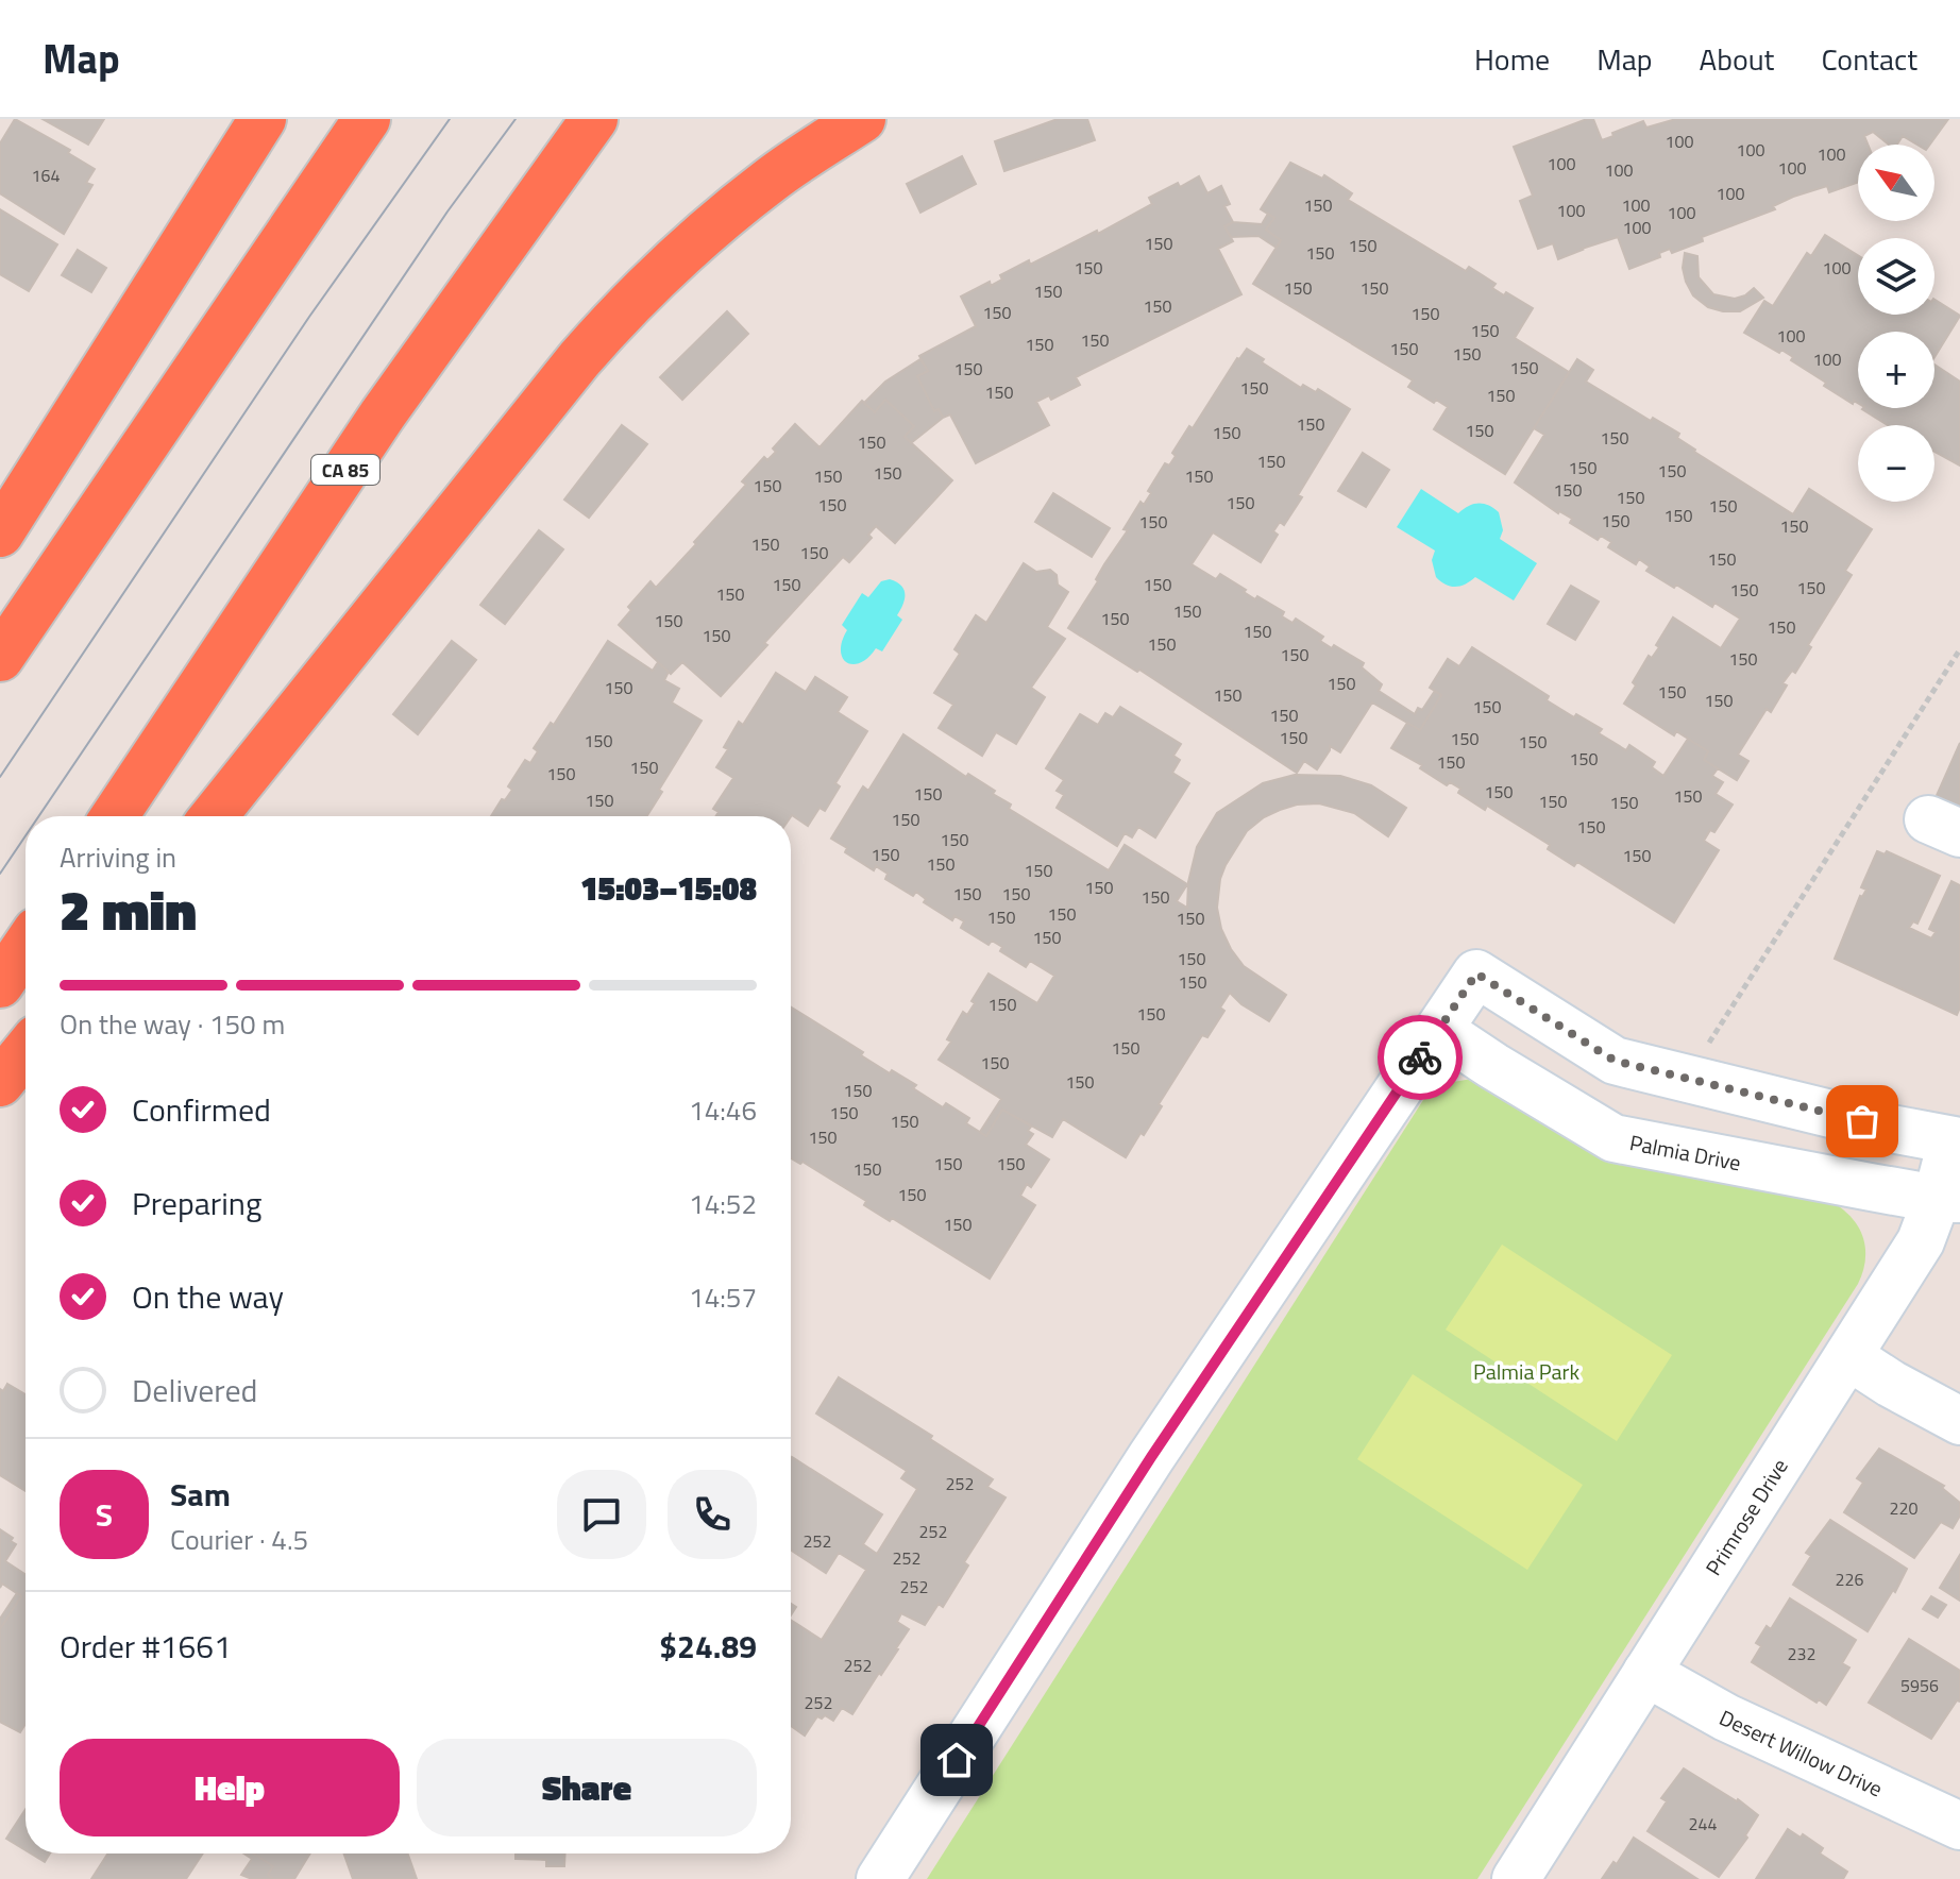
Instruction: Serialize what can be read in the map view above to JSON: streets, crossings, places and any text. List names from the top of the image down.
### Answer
{
  "streets": {
    "highway": ["CA 85"],
    "street": ["Palmia Drive", "Primrose Drive", "Desert Willow Drive"]
  },
  "crossings": [
    ["Palmia Drive", "Primrose Drive"],
    ["Primrose Drive", "Desert Willow Drive"]
  ],
  "parks": ["Palmia Park"],
  "house_numbers": [
    "100",
    "100",
    "100",
    "100",
    "100",
    "100",
    "164",
    "100",
    "150",
    "100",
    "100",
    "100",
    "100",
    "150",
    "150",
    "150",
    "150",
    "100",
    "150",
    "150",
    "150",
    "150",
    "150",
    "150",
    "150",
    "100",
    "150",
    "150",
    "150",
    "150",
    "100",
    "150",
    "150",
    "150",
    "150",
    "150",
    "150",
    "150",
    "150",
    "150",
    "150",
    "150",
    "150",
    "150",
    "150",
    "150",
    "150",
    "150",
    "150",
    "150",
    "150",
    "150",
    "150",
    "150",
    "150",
    "150",
    "150",
    "150",
    "150",
    "150",
    "150",
    "150",
    "150",
    "150",
    "150",
    "150",
    "150",
    "150",
    "150",
    "150",
    "150",
    "150",
    "150",
    "150",
    "150",
    "150",
    "150",
    "150",
    "150",
    "150",
    "150",
    "150",
    "150",
    "150",
    "150",
    "150",
    "150",
    "150",
    "150",
    "150",
    "150",
    "150",
    "150",
    "150",
    "150",
    "150",
    "150",
    "150",
    "150",
    "150",
    "150",
    "150",
    "150",
    "150",
    "150",
    "150",
    "150",
    "150",
    "150",
    "150",
    "150",
    "150",
    "150",
    "150",
    "150",
    "150",
    "150",
    "150",
    "150",
    "150",
    "150",
    "150",
    "150",
    "150",
    "150",
    "150",
    "252",
    "220",
    "252",
    "252",
    "252",
    "226",
    "252",
    "232",
    "252",
    "5956",
    "252",
    "244"
  ],
  "north": "top left",
  "page": {
    "header": "Map",
    "nav": [
      "Home",
      "Map",
      "About",
      "Contact"
    ],
    "map_buttons": ["+", "−"],
    "heading": ["2 min", "Arriving in", "15:03–15:08"],
    "panel": [
      "Sam",
      "Courier · 4.5",
      "Order #1661",
      "$24.89"
    ],
    "bar": "On the way · 150 m",
    "list": [
      ["Confirmed", "14:46"],
      ["Preparing", "14:52"],
      ["On the way", "14:57"],
      "Delivered"
    ],
    "round": "S",
    "buttons": ["Help", "Share"]
  }
}
